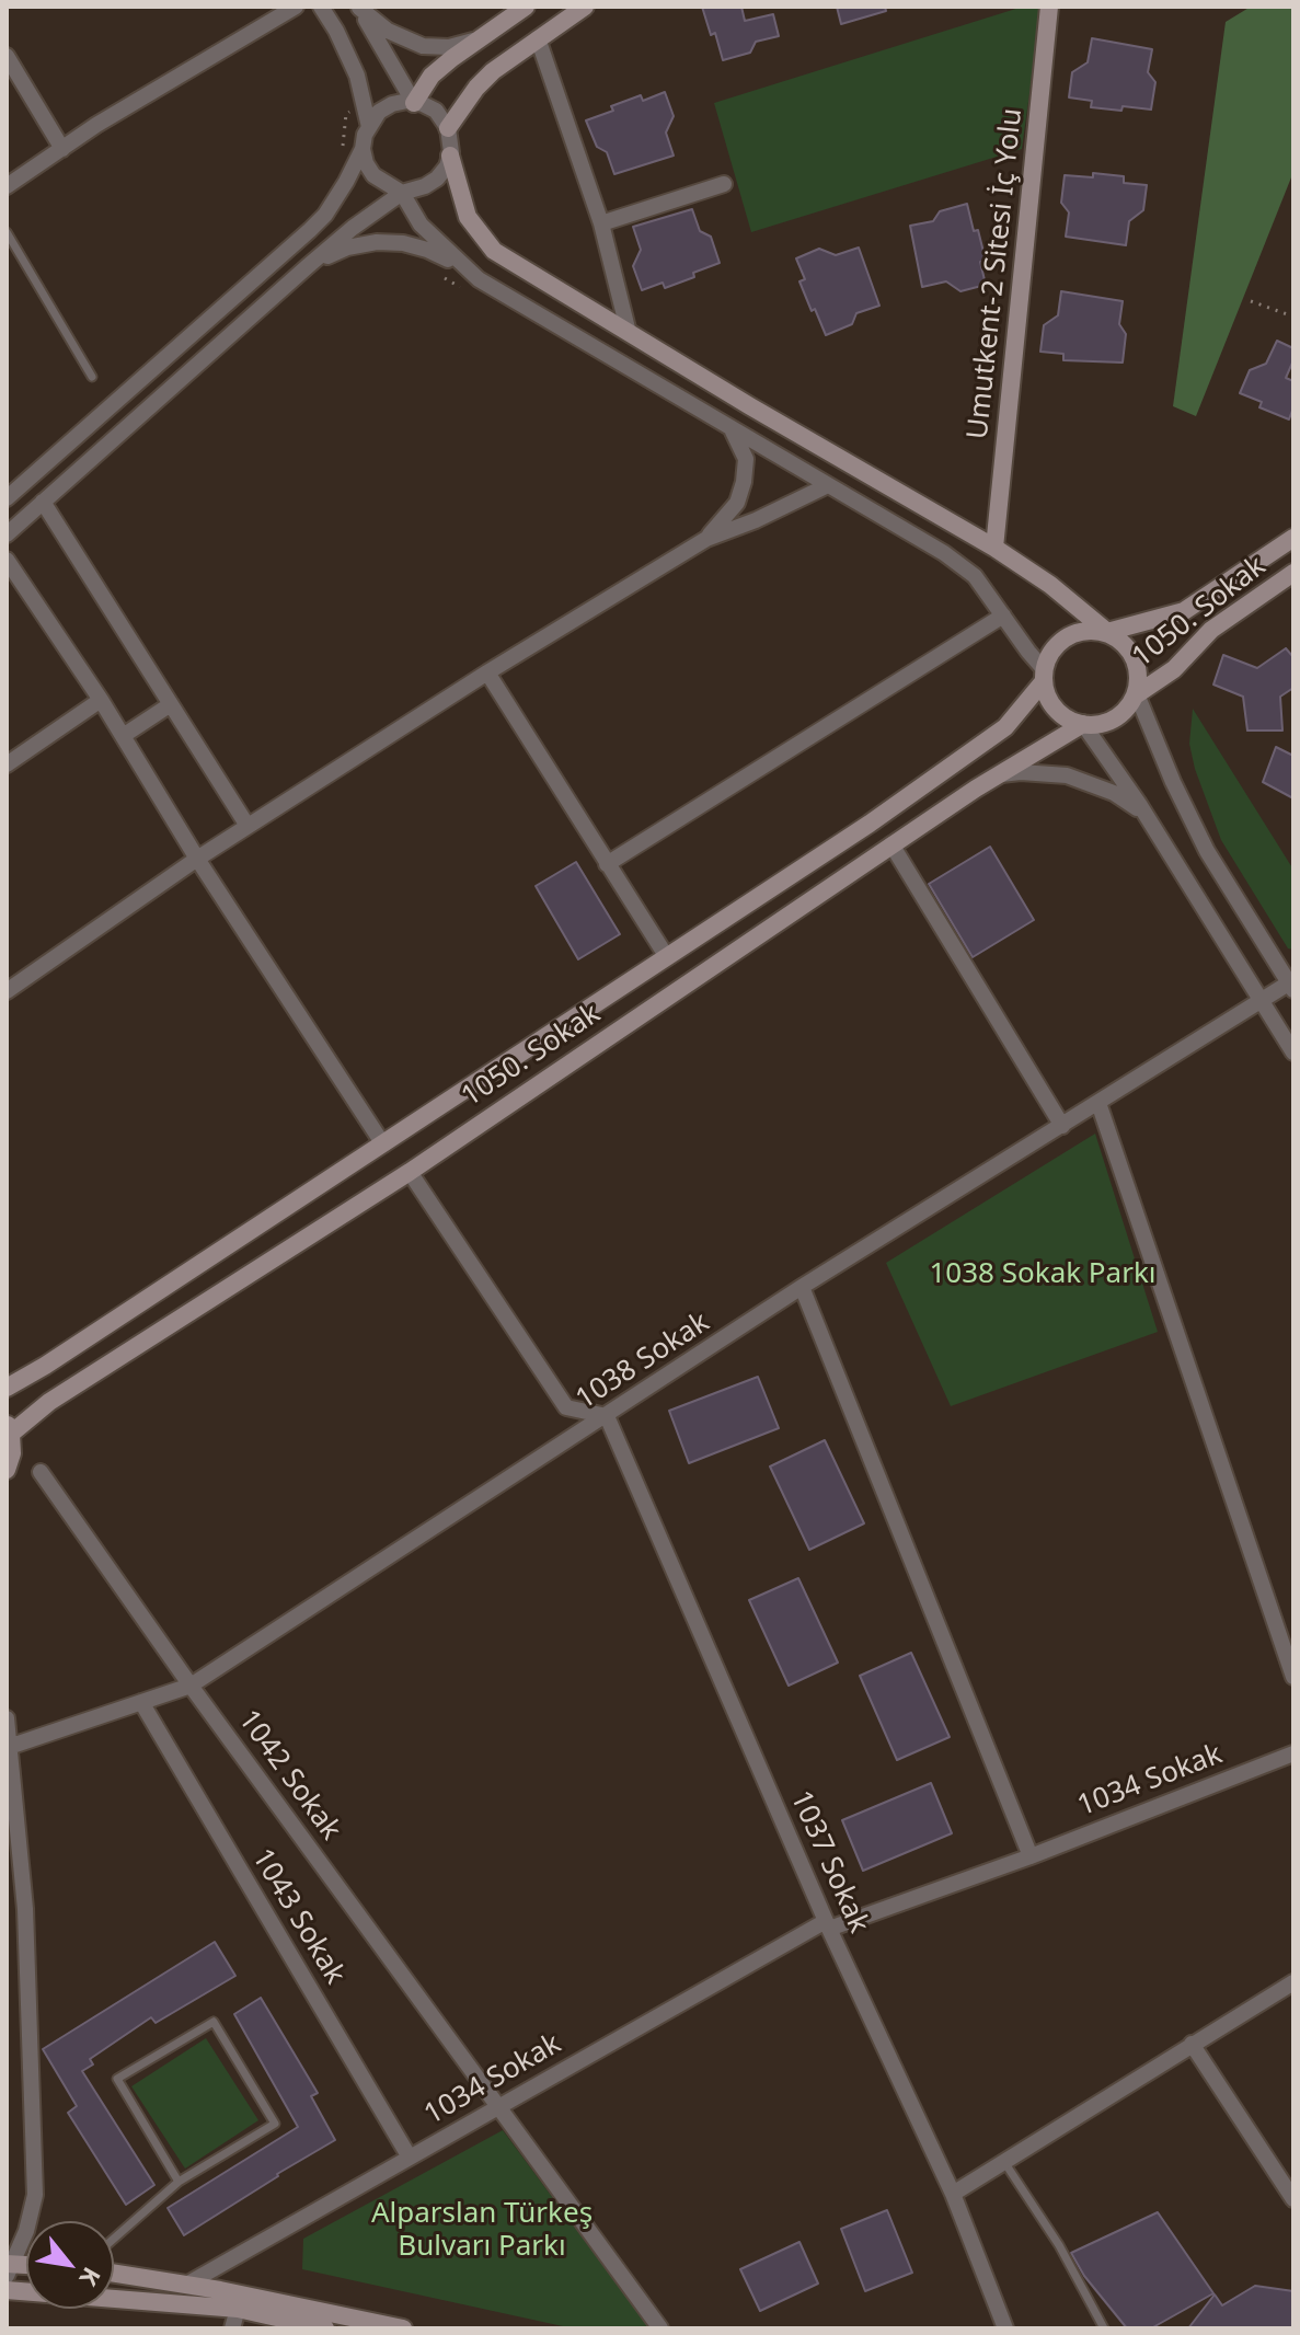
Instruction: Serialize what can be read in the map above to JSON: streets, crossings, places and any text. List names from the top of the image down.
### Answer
{
  "streets": {
    "street": [
      "Umutkent-2 Sitesi İç Yolu",
      "1050. Sokak",
      "1038 Sokak",
      "1042 Sokak",
      "1034 Sokak",
      "1037 Sokak",
      "1043 Sokak"
    ]
  },
  "crossings": [
    ["1038 Sokak", "1042 Sokak"],
    ["1038 Sokak", "1037 Sokak"],
    ["1038 Sokak", "1043 Sokak"],
    ["1042 Sokak", "1034 Sokak"],
    ["1034 Sokak", "1037 Sokak"],
    ["1034 Sokak", "1043 Sokak"]
  ],
  "parks": ["1038 Sokak Parkı", "Alparslan Türkeş Bulvarı Parkı"],
  "north": "bottom right"
}
